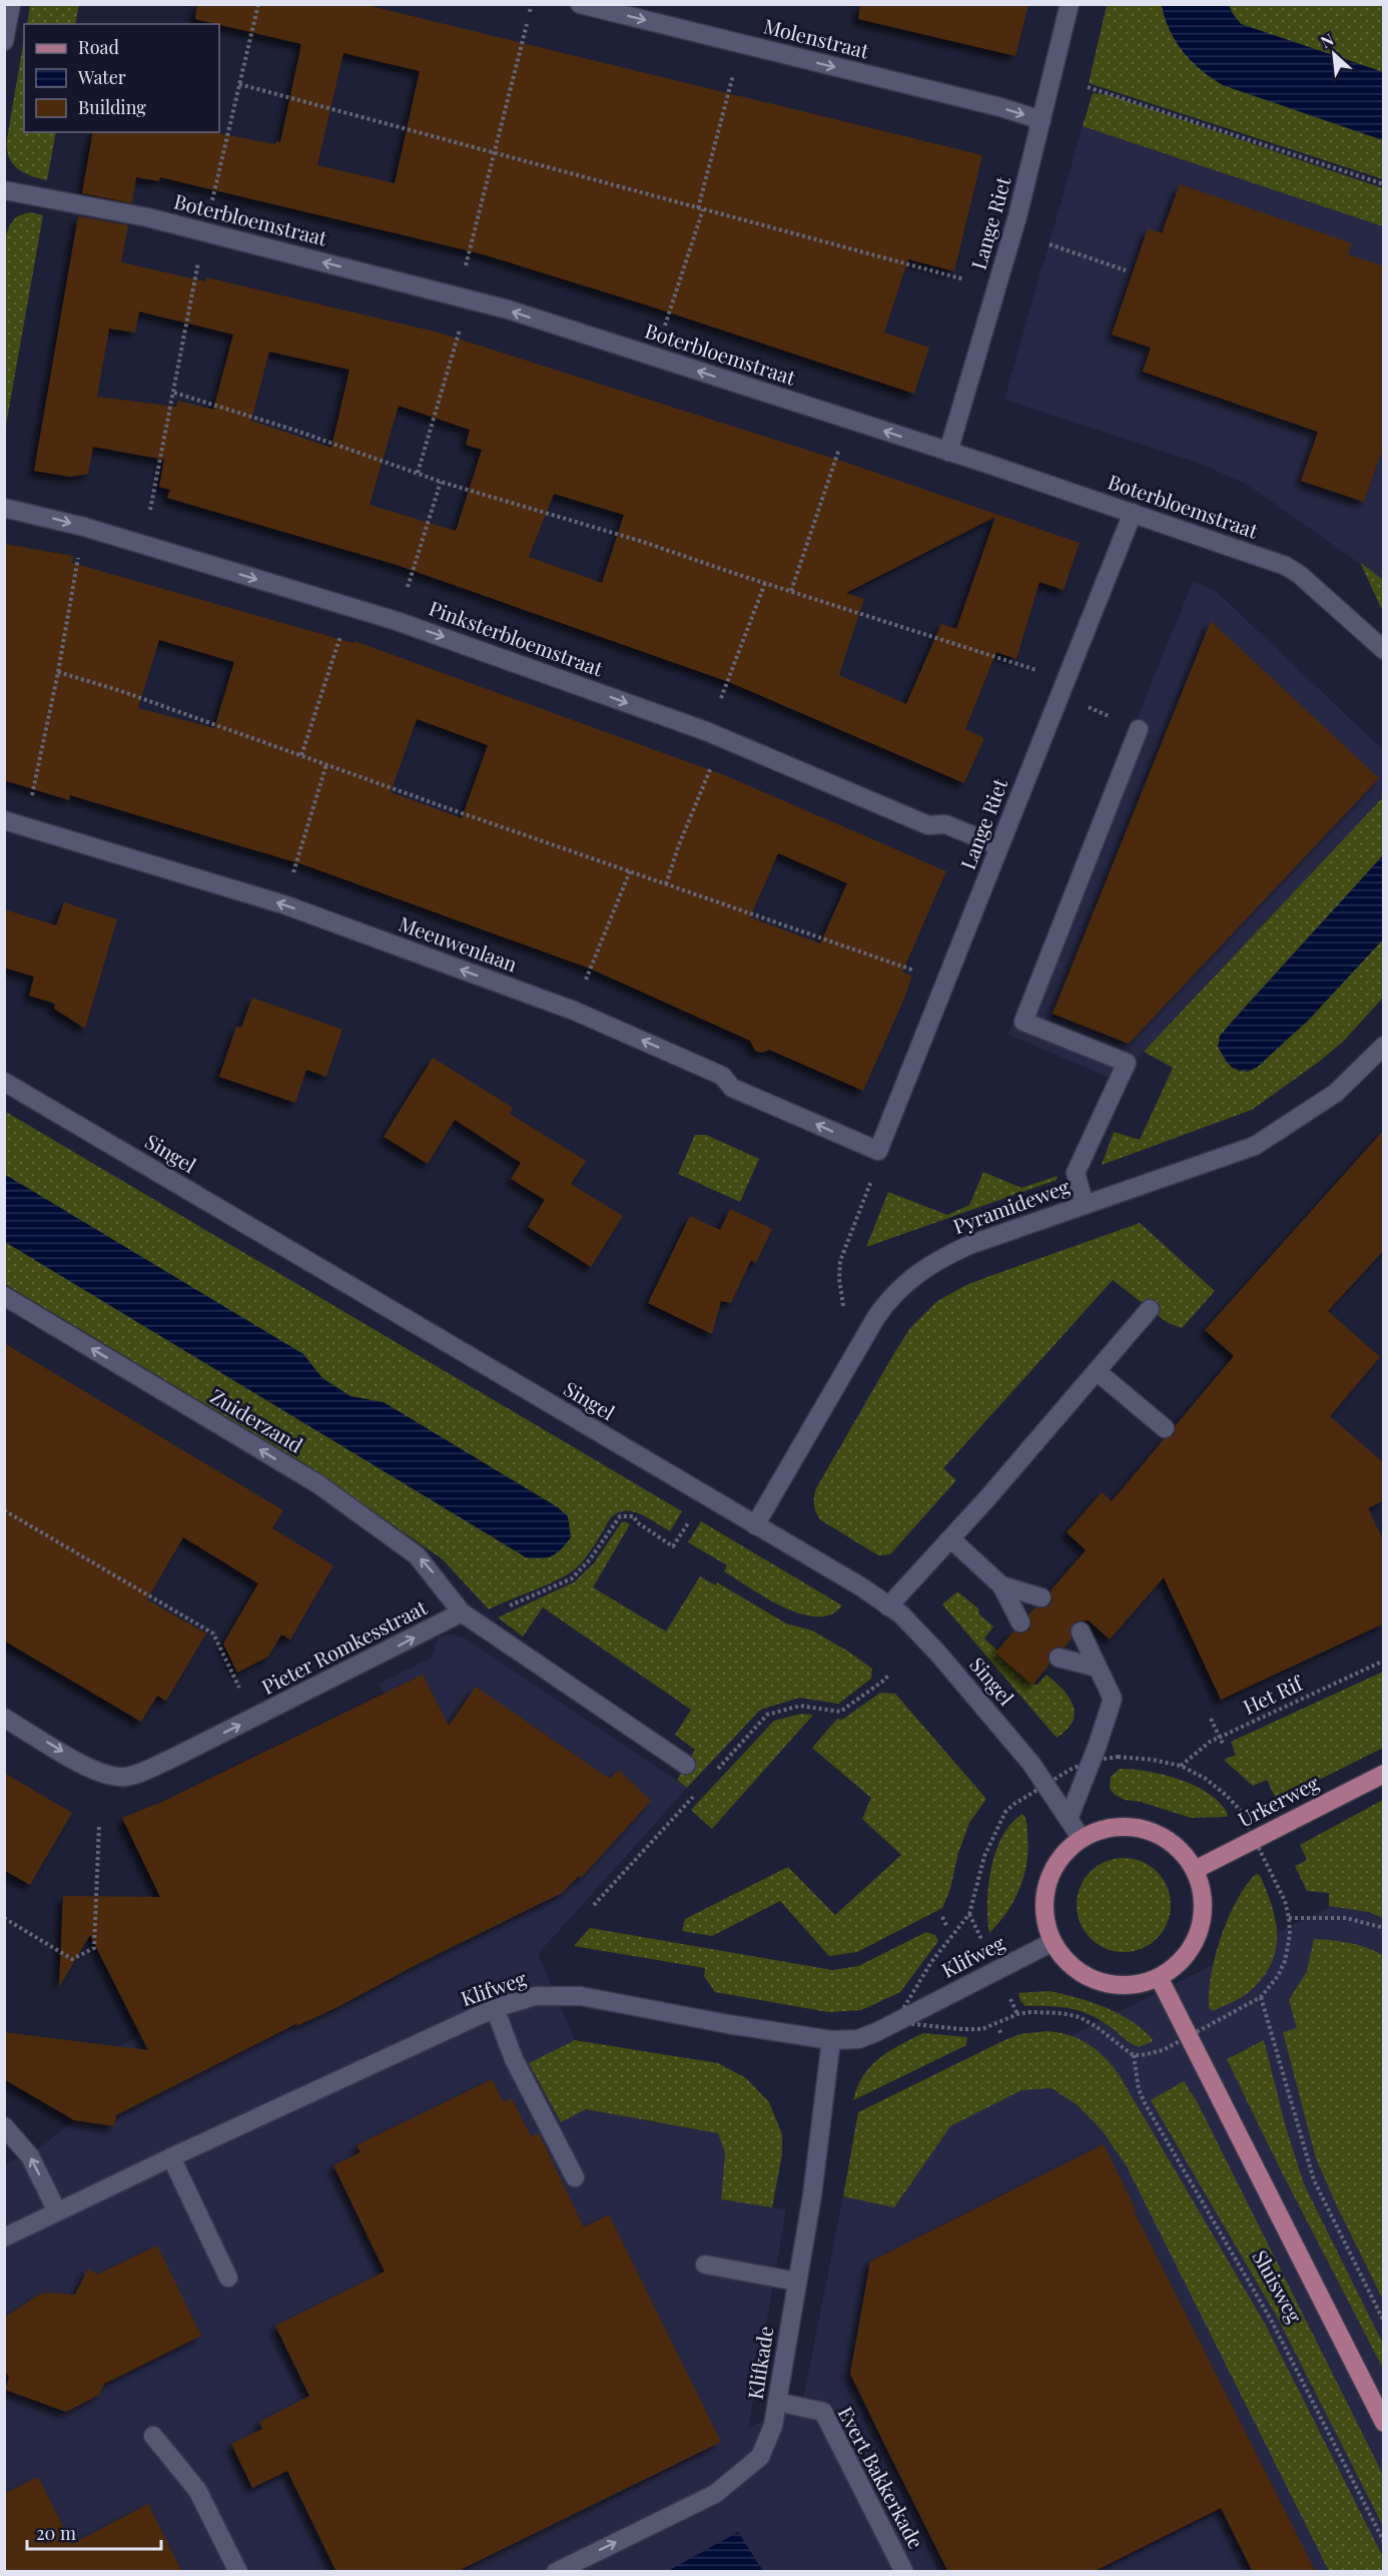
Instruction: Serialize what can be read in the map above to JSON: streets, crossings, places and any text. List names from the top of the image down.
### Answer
{
  "streets": {
    "main road": ["Urkerweg", "Sluisweg"],
    "street": [
      "Molenstraat",
      "Boterbloemstraat",
      "Lange Riet",
      "Pinksterbloemstraat",
      "Meeuwenlaan",
      "Singel",
      "Pyramideweg",
      "Zuiderzand",
      "Pieter Romkesstraat",
      "Klifweg",
      "Klifkade",
      "Evert Bakkerkade"
    ],
    "path": ["Het Rif"]
  },
  "crossings": [
    ["Molenstraat", "Lange Riet"],
    ["Boterbloemstraat", "Lange Riet"],
    ["Lange Riet", "Pinksterbloemstraat"],
    ["Lange Riet", "Meeuwenlaan"],
    ["Singel", "Pyramideweg"],
    ["Singel", "Urkerweg"],
    ["Singel", "Klifweg"],
    ["Singel", "Sluisweg"],
    ["Zuiderzand", "Pieter Romkesstraat"],
    ["Urkerweg", "Klifweg"],
    ["Urkerweg", "Sluisweg"],
    ["Klifweg", "Sluisweg"],
    ["Klifweg", "Klifkade"],
    ["Klifkade", "Evert Bakkerkade"]
  ],
  "one_way": [
    "Molenstraat",
    "Boterbloemstraat",
    "Pinksterbloemstraat",
    "Meeuwenlaan",
    "Zuiderzand",
    "Pieter Romkesstraat",
    "Klifkade"
  ],
  "legend": ["Road", "Water", "Building"],
  "scale_bar": "20 m",
  "north": "top left"
}
